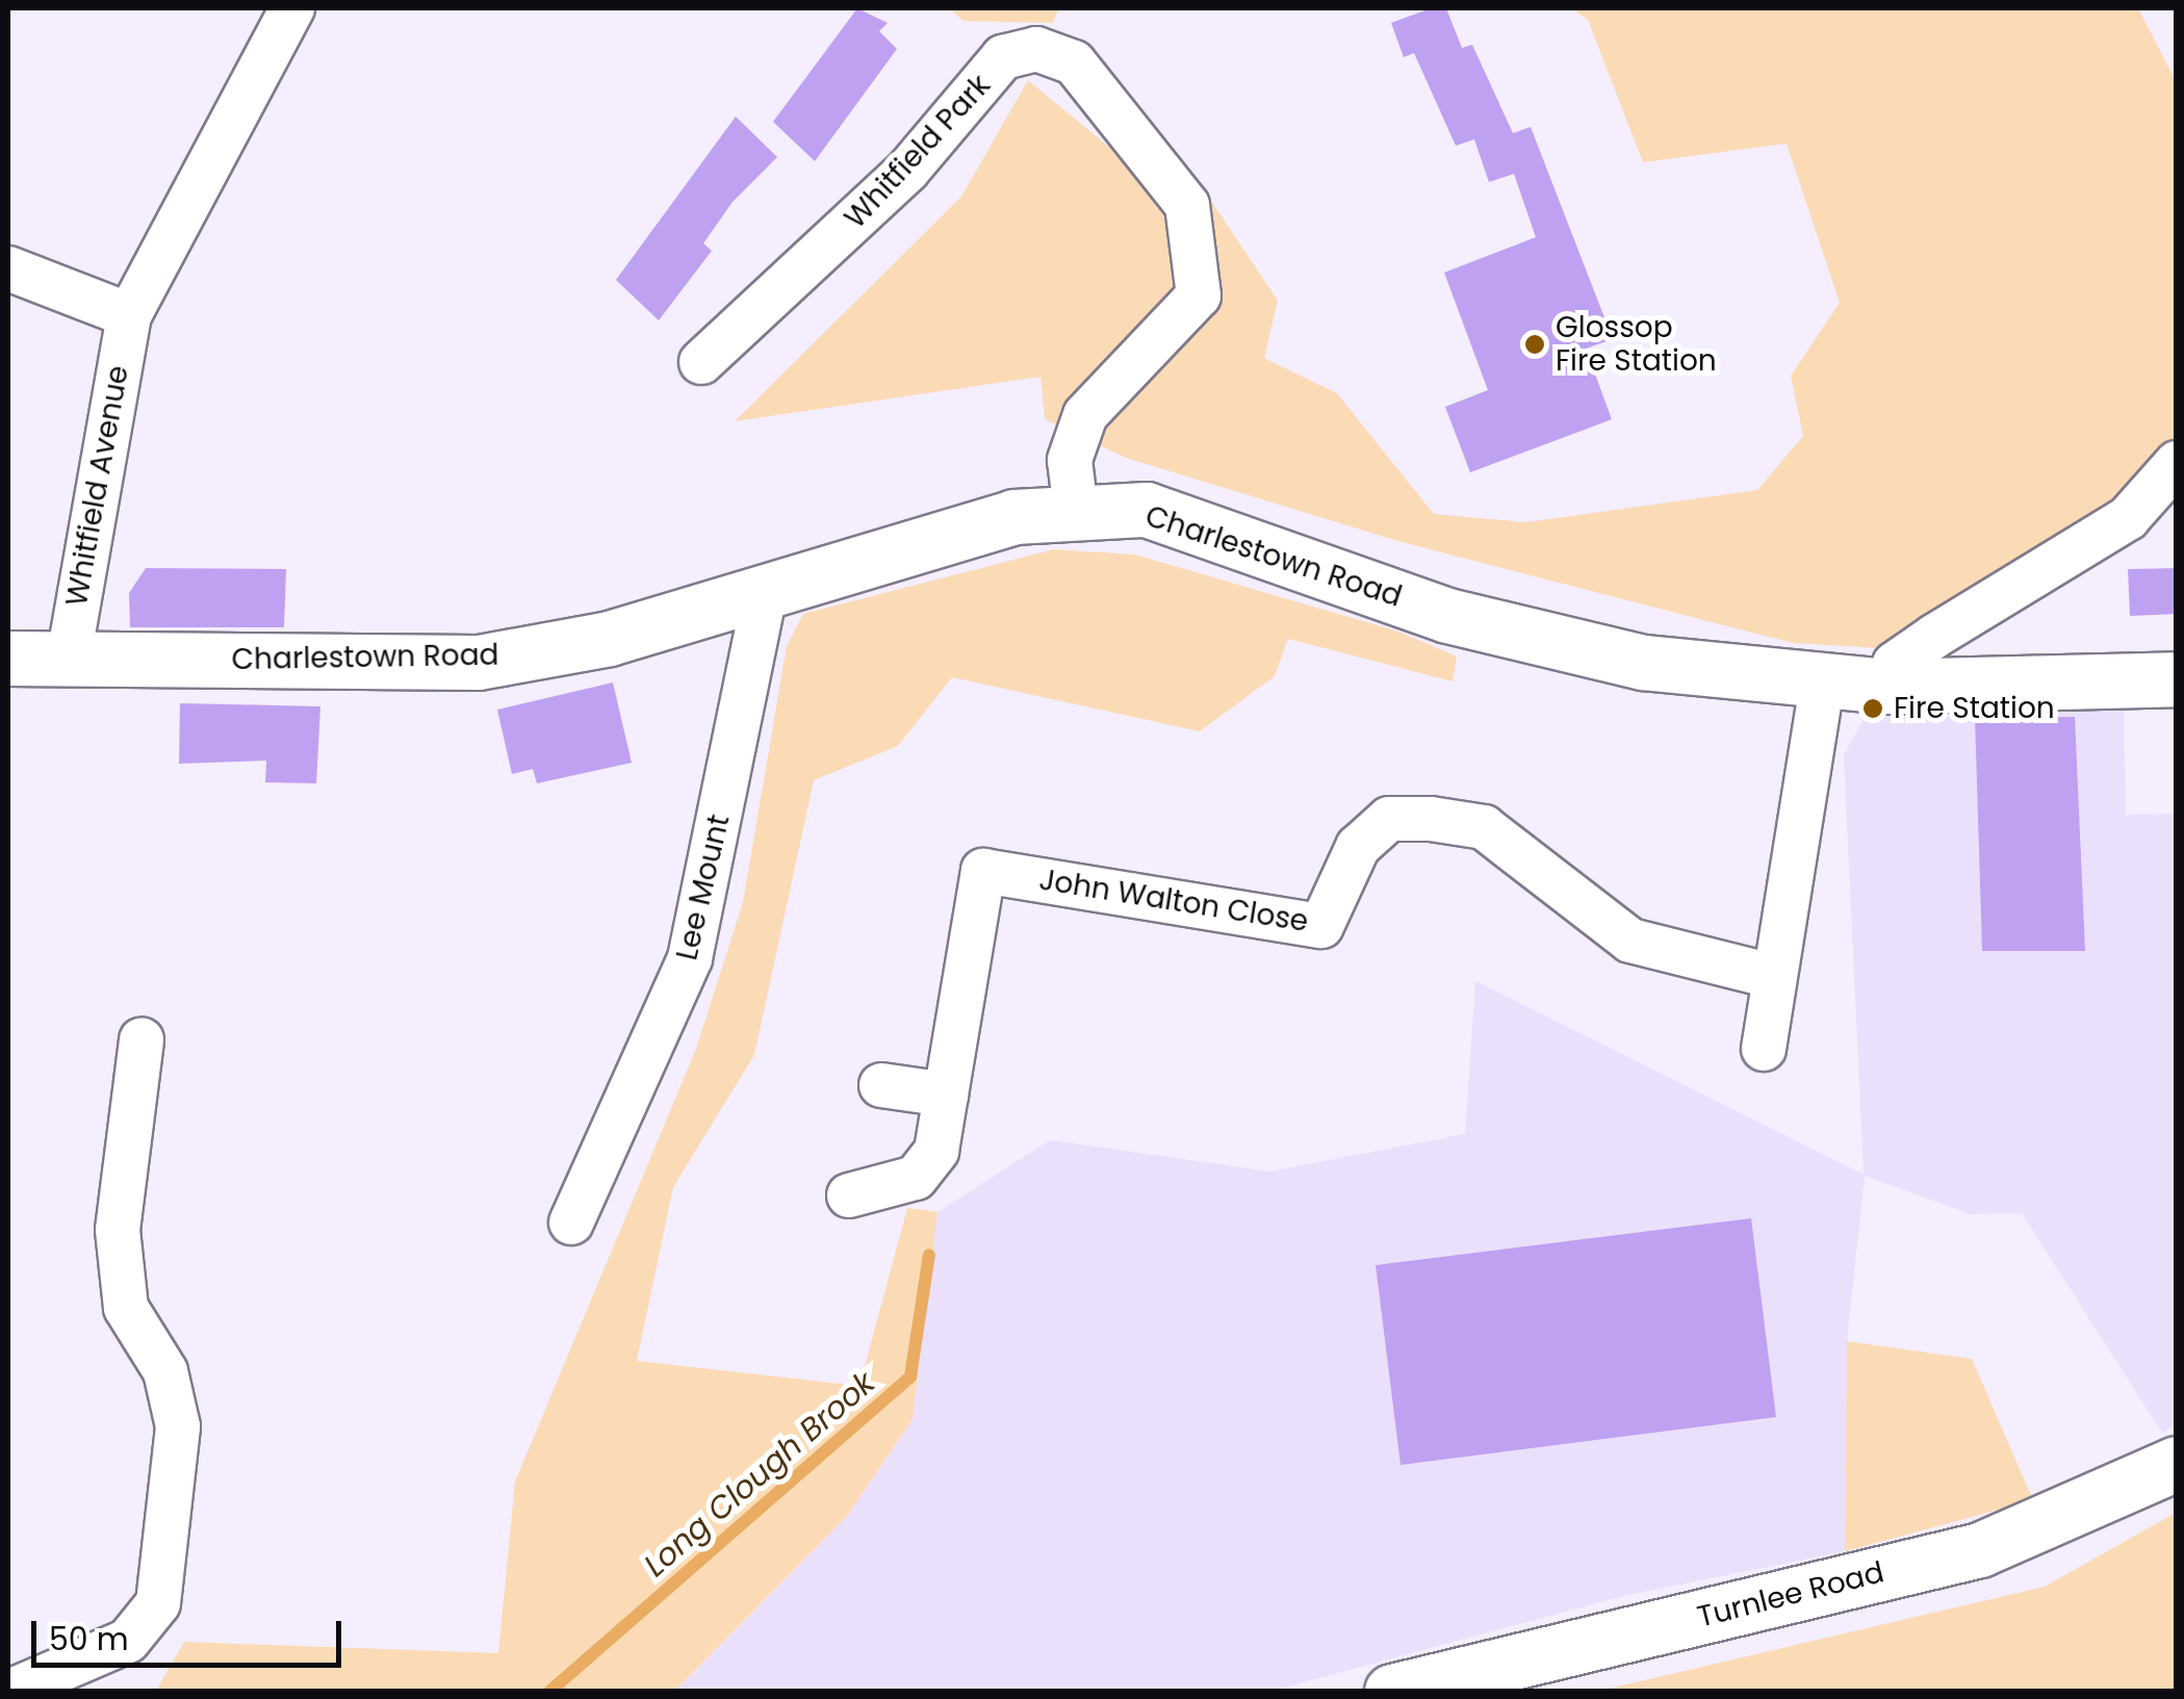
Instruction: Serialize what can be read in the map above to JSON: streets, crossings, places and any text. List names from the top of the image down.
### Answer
{
  "streets": {
    "main road": ["Charlestown Road", "Turnlee Road"],
    "street": [
      "Whitfield Park",
      "Whitfield Avenue",
      "Lee Mount",
      "John Walton Close"
    ]
  },
  "crossings": [
    ["Whitfield Park", "Charlestown Road"],
    ["Whitfield Avenue", "Charlestown Road"],
    ["Charlestown Road", "Lee Mount"]
  ],
  "water": ["Long Clough Brook"],
  "places": ["Glossop Fire Station", "Fire Station"],
  "scale_bar": "50 m"
}
